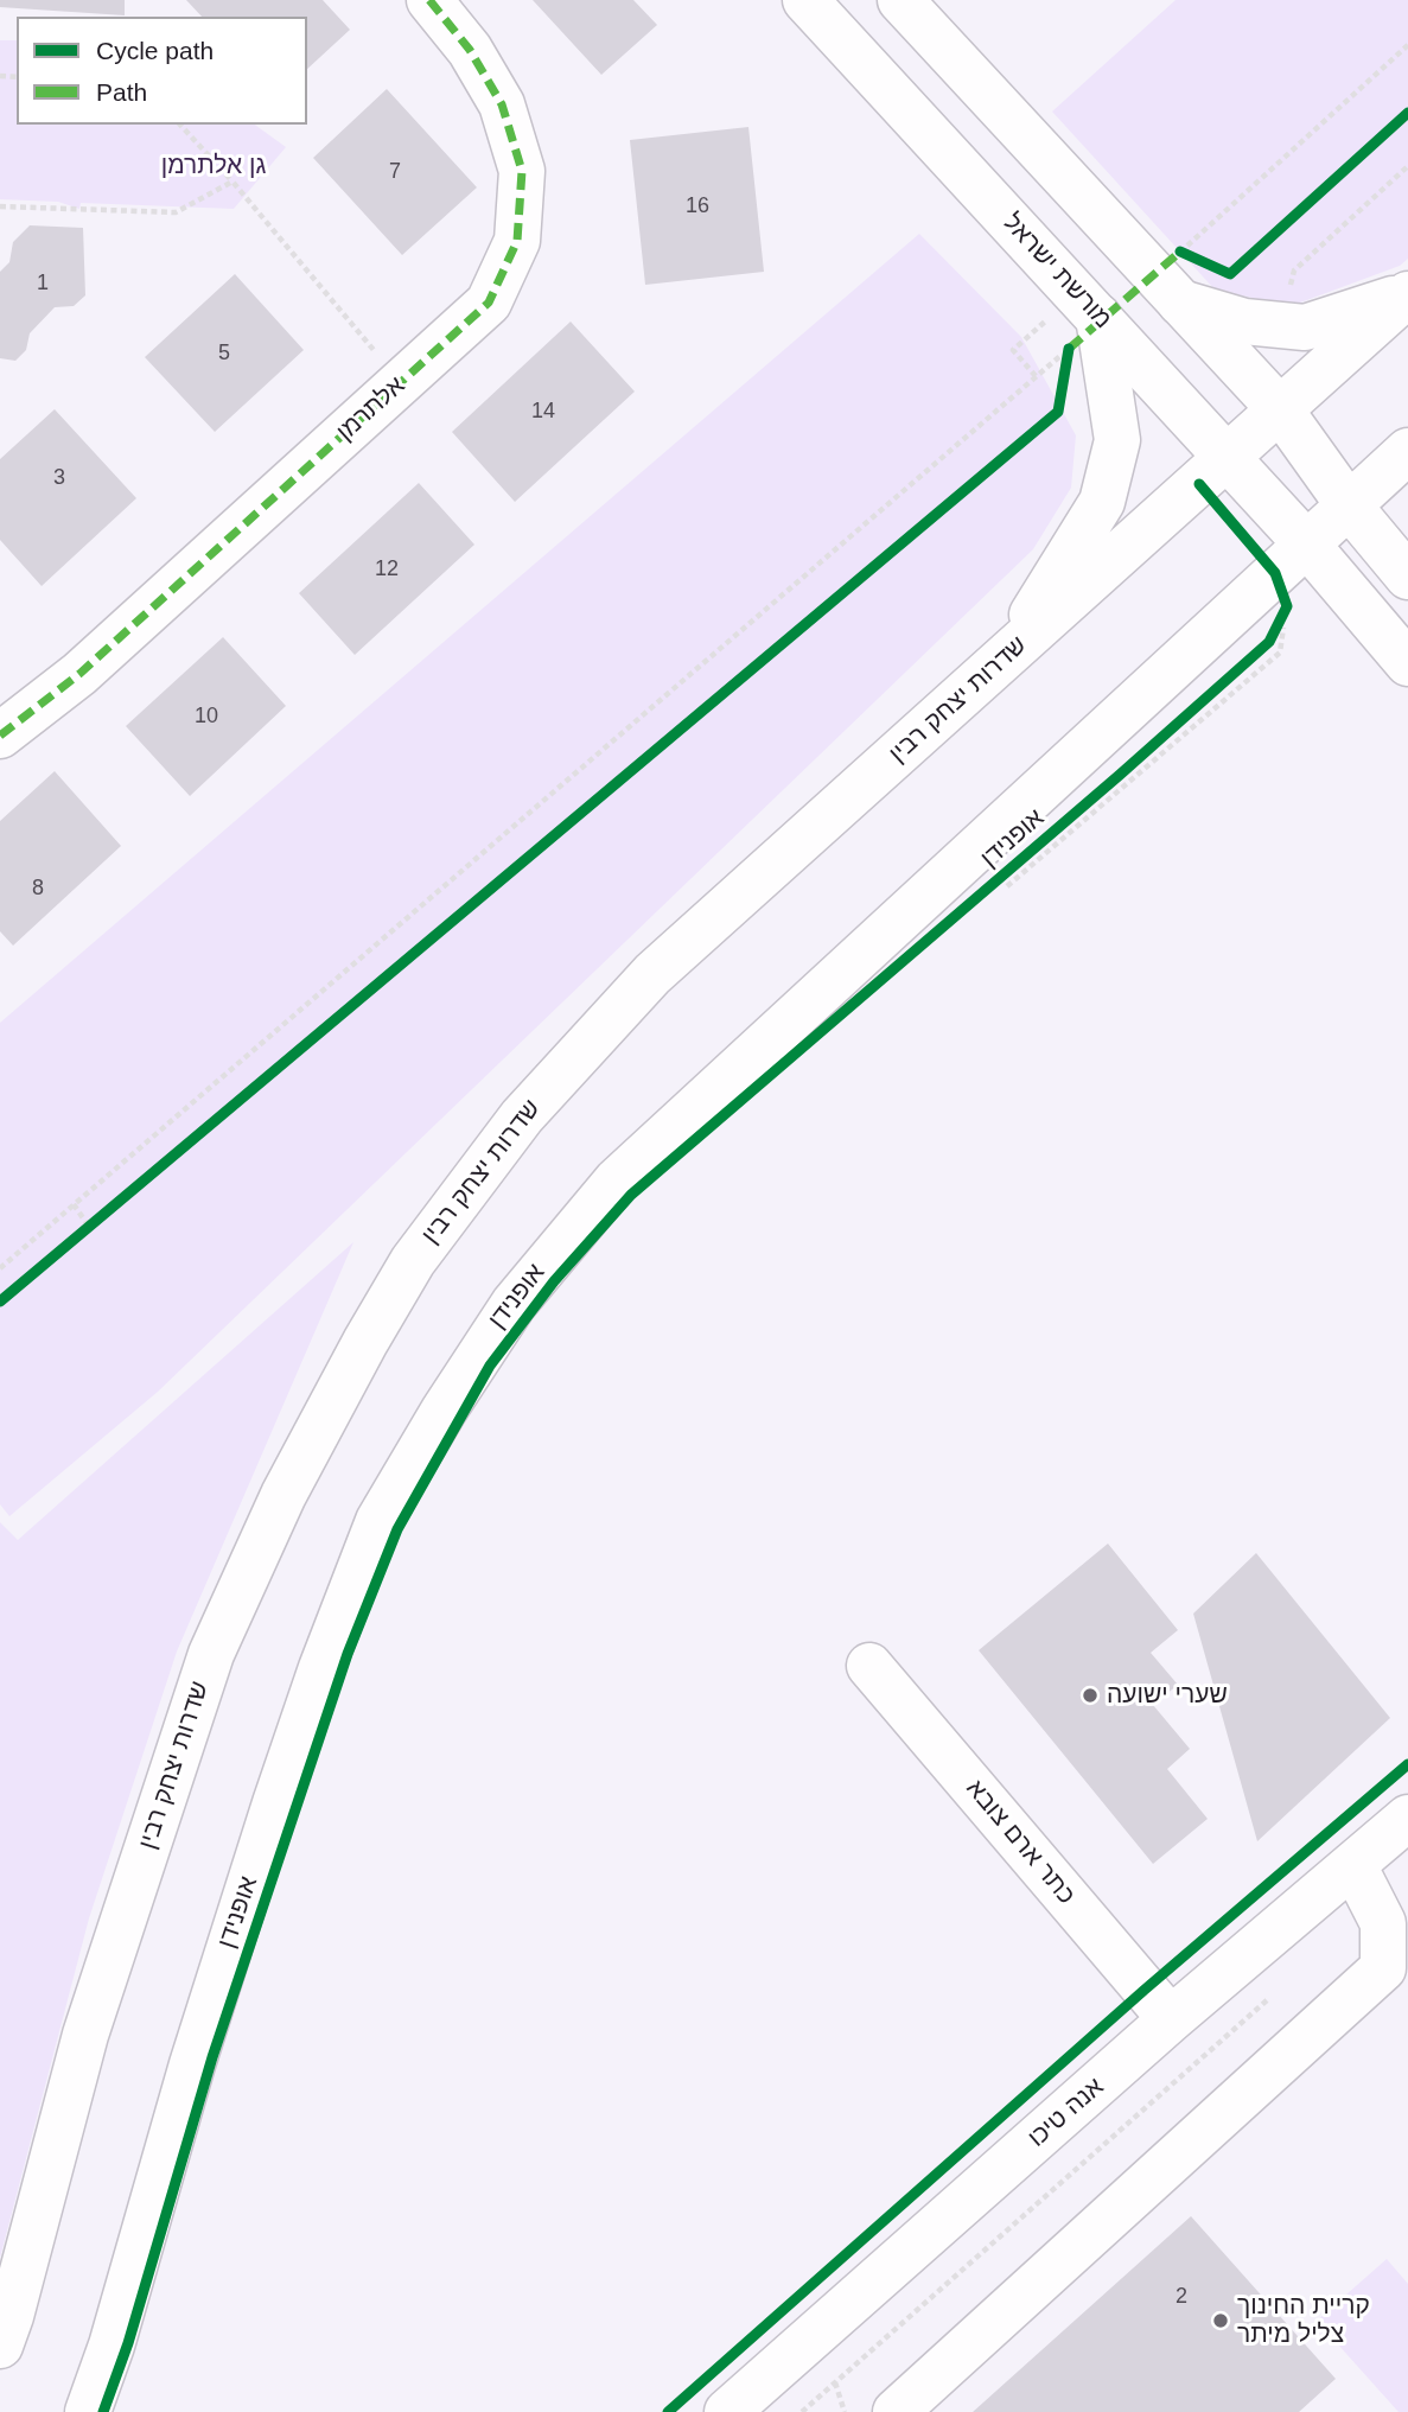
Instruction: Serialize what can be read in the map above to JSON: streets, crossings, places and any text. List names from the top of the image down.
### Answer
{
  "streets": {
    "main road": [
      "מורשת ישראל",
      "אלתרמן",
      "שדרות יצחק רבין",
      "כתר ארם צובא",
      "אנה טיכו"
    ],
    "cycle path": ["אופנידן"]
  },
  "crossings": [
    ["מורשת ישראל", "שדרות יצחק רבין"],
    ["כתר ארם צובא", "אנה טיכו"]
  ],
  "parks": ["גן אלתרמן"],
  "places": ["שערי ישועה", "קריית החינוך צליל מיתר"],
  "house_numbers": [
    "7",
    "16",
    "1",
    "5",
    "14",
    "3",
    "12",
    "10",
    "8",
    "2"
  ],
  "legend": ["Cycle path", "Path"]
}
